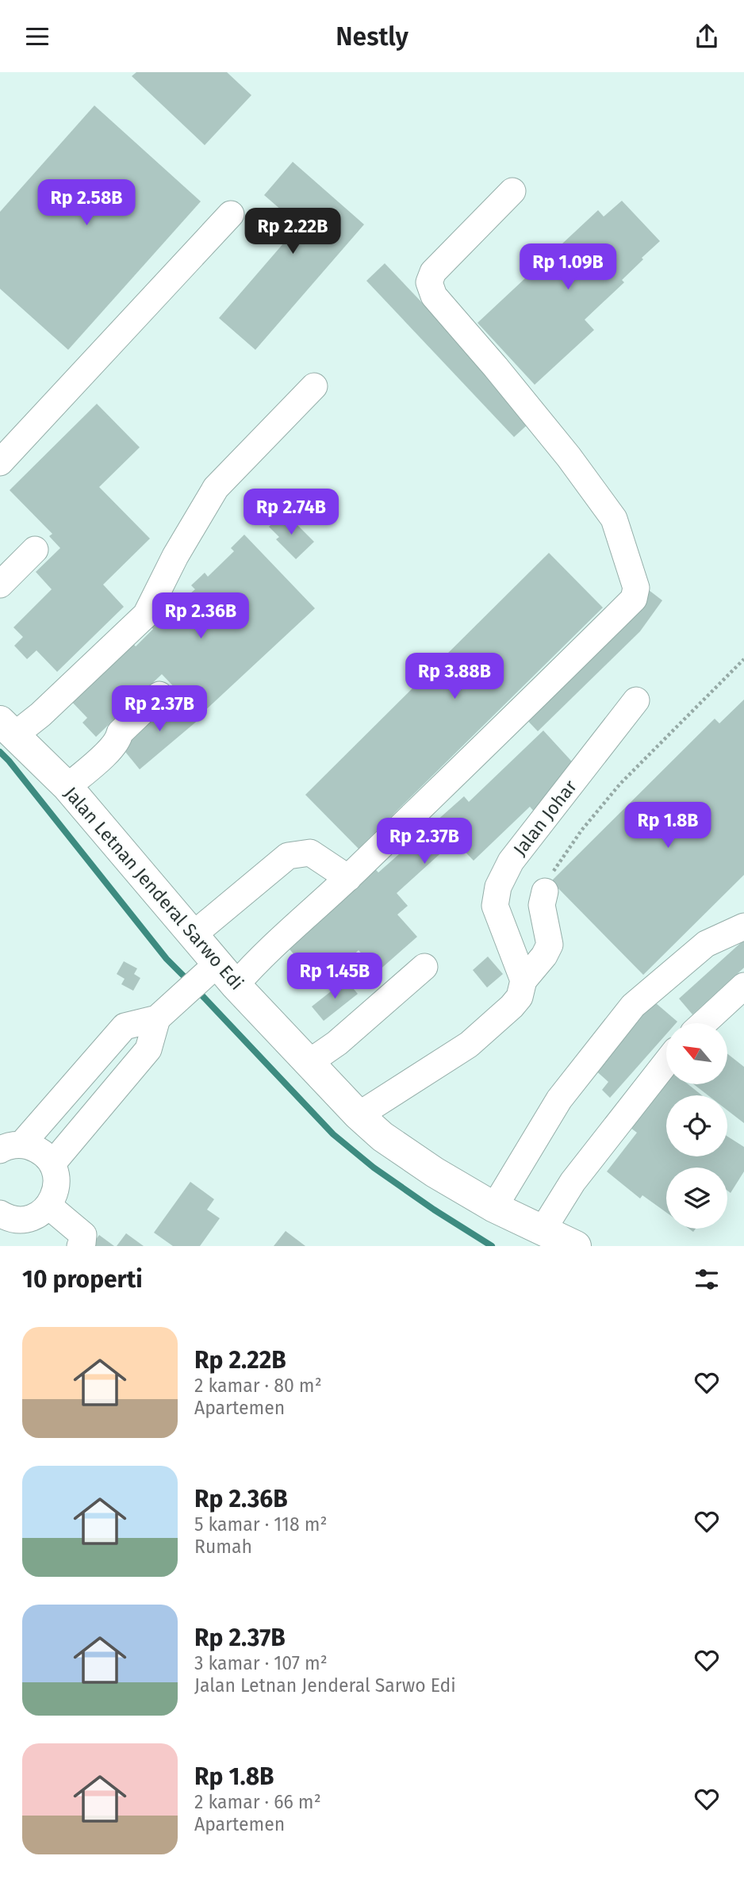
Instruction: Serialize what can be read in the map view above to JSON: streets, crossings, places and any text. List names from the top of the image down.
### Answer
{
  "streets": {
    "main road": ["Jalan Letnan Jenderal Sarwo Edi"],
    "street": ["Jalan Johar"]
  },
  "north": "top left",
  "page": {
    "header": "Nestly",
    "price": [
      "Rp 2.58B",
      "Rp 2.22B",
      "Rp 1.09B",
      "Rp 2.74B",
      "Rp 2.36B",
      "Rp 3.88B",
      "Rp 2.37B",
      "Rp 1.8B",
      "Rp 2.37B",
      "Rp 1.45B"
    ],
    "heading": "10 properti",
    "list": [
      {
        "name": "Rp 2.22B",
        "note": "2 kamar · 80 m² · Apartemen"
      },
      {
        "name": "Rp 2.36B",
        "note": "5 kamar · 118 m² · Rumah"
      },
      {
        "name": "Rp 2.37B",
        "note": "3 kamar · 107 m² · Jalan Letnan Jenderal Sarwo Edi"
      },
      {
        "name": "Rp 1.8B",
        "note": "2 kamar · 66 m² · Apartemen"
      }
    ]
  }
}
